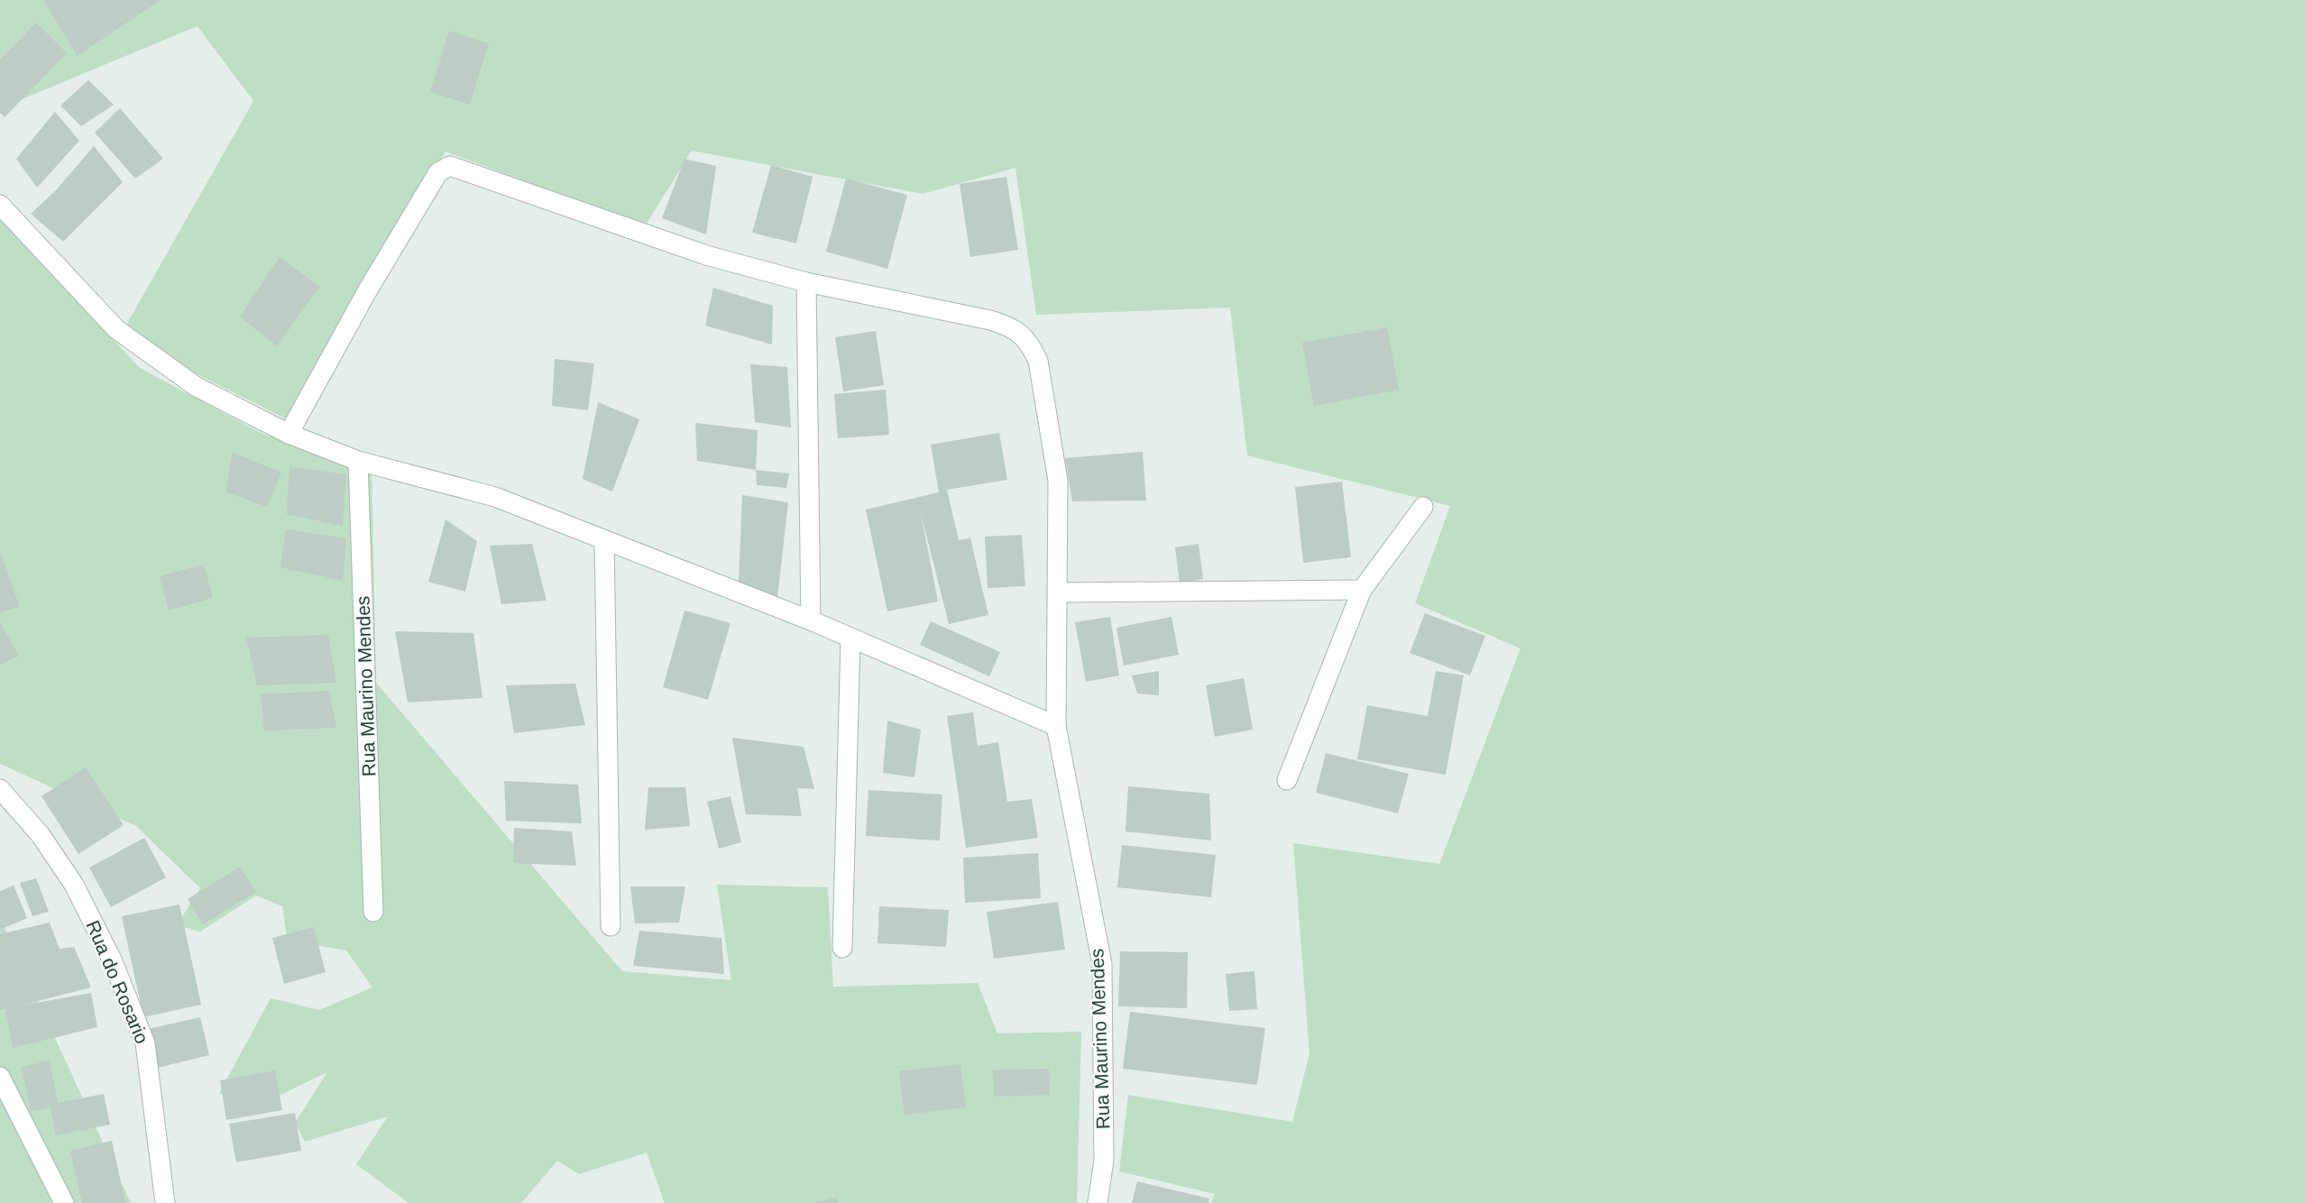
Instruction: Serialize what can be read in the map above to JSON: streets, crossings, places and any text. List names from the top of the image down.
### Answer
{
  "streets": {
    "street": ["Rua Maurino Mendes", "Rua do Rosario"]
  }
}
